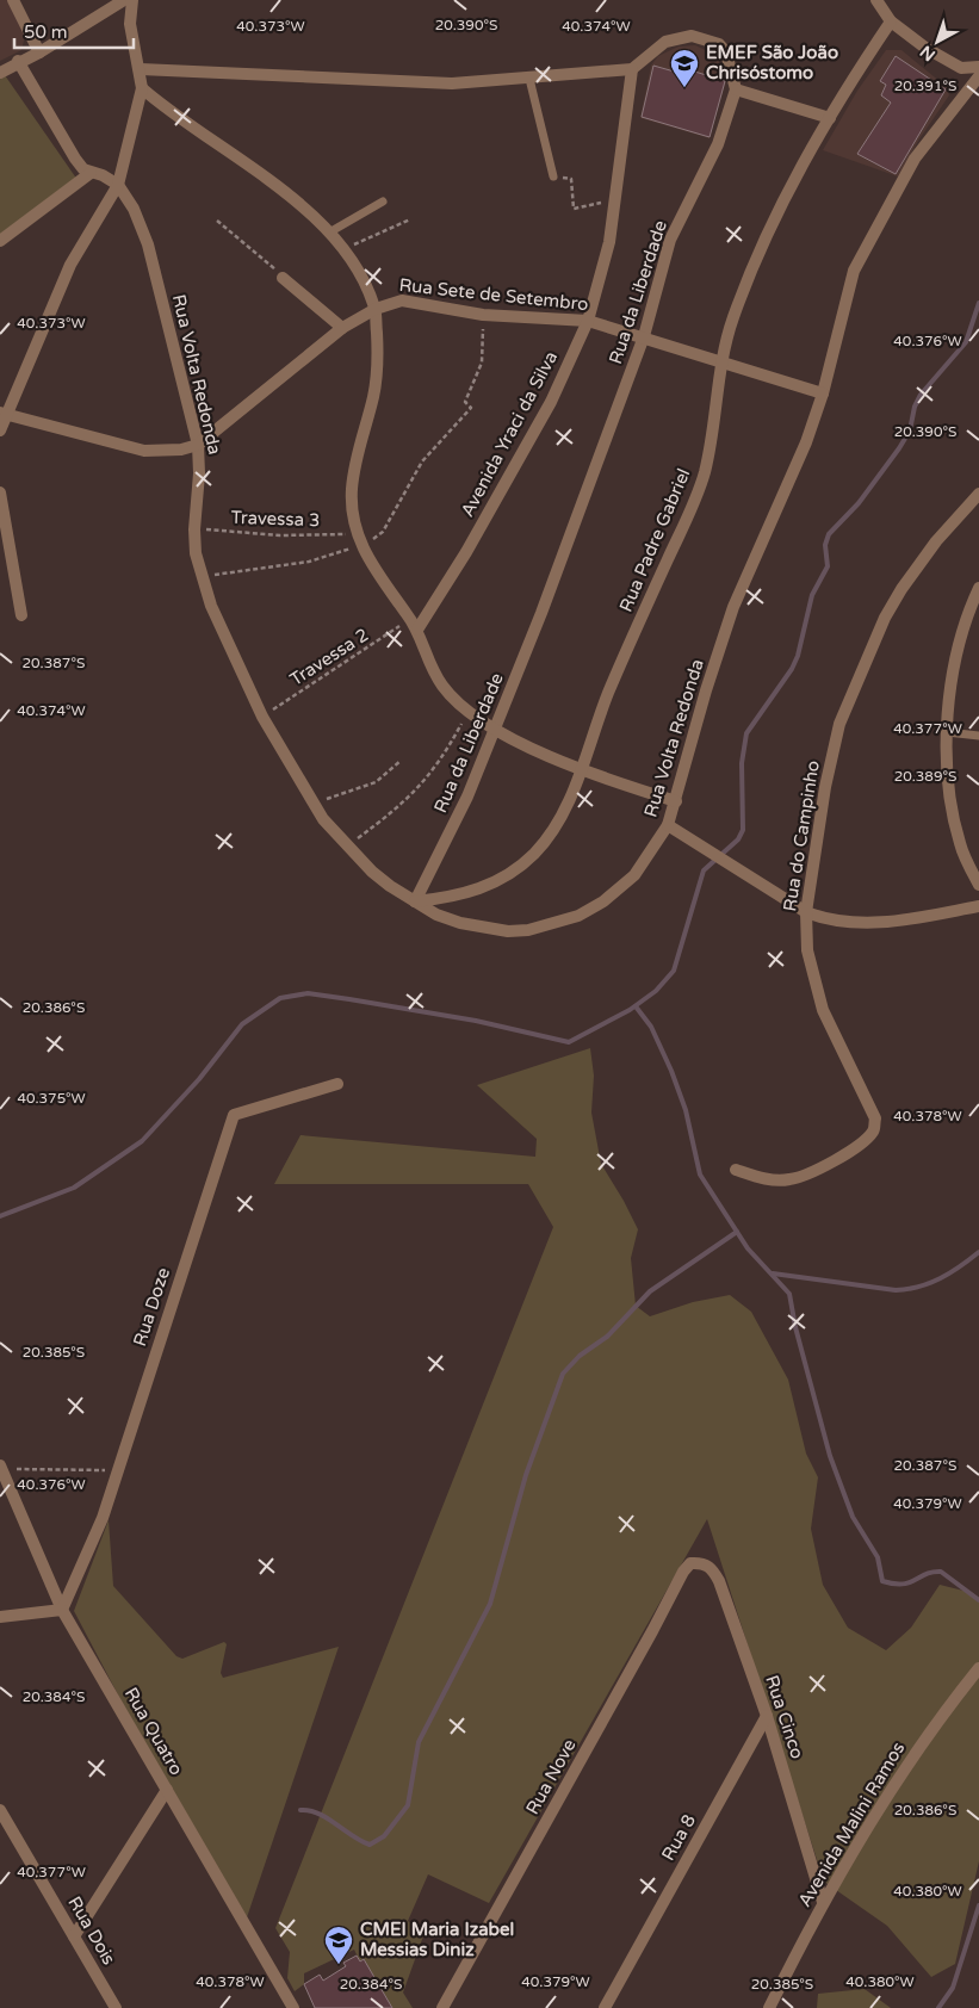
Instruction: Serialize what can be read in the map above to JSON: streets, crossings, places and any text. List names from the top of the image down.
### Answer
{
  "streets": {
    "street": [
      "Rua da Liberdade",
      "Rua Sete de Setembro",
      "Rua Volta Redonda",
      "Avenida Yraci da Silva",
      "Rua Padre Gabriel",
      "Rua do Campinho",
      "Rua Doze",
      "Rua Cinco",
      "Rua Quatro",
      "Rua Nove",
      "Avenida Malini Ramos",
      "Rua 8",
      "Rua Dois"
    ],
    "path": ["Travessa 3", "Travessa 2"]
  },
  "crossings": [
    ["Rua da Liberdade", "Rua Sete de Setembro"],
    ["Rua da Liberdade", "Rua Volta Redonda"],
    ["Rua da Liberdade", "Rua Padre Gabriel"],
    ["Rua Sete de Setembro", "Rua Volta Redonda"],
    ["Rua Sete de Setembro", "Avenida Yraci da Silva"],
    ["Rua Sete de Setembro", "Rua Padre Gabriel"],
    ["Rua Volta Redonda", "Travessa 3"],
    ["Rua Volta Redonda", "Rua Padre Gabriel"],
    ["Rua Volta Redonda", "Travessa 2"],
    ["Avenida Yraci da Silva", "Travessa 2"],
    ["Rua Doze", "Rua Quatro"],
    ["Rua Cinco", "Rua Nove"],
    ["Rua Cinco", "Avenida Malini Ramos"],
    ["Rua Cinco", "Rua 8"]
  ],
  "places": {
    "school or university": ["EMEF São João Chrisóstomo", "CMEI Maria Izabel Messias Diniz"]
  },
  "scale_bar": "50 m",
  "north": "bottom left",
  "coordinates": [
    "20.390°S",
    "40.373°W",
    "40.374°W",
    "20.391°S",
    "40.376°W",
    "20.387°S",
    "40.377°W",
    "20.389°S",
    "20.386°S",
    "40.375°W",
    "40.378°W",
    "20.385°S",
    "40.379°W",
    "20.384°S",
    "40.380°W"
  ]
}
